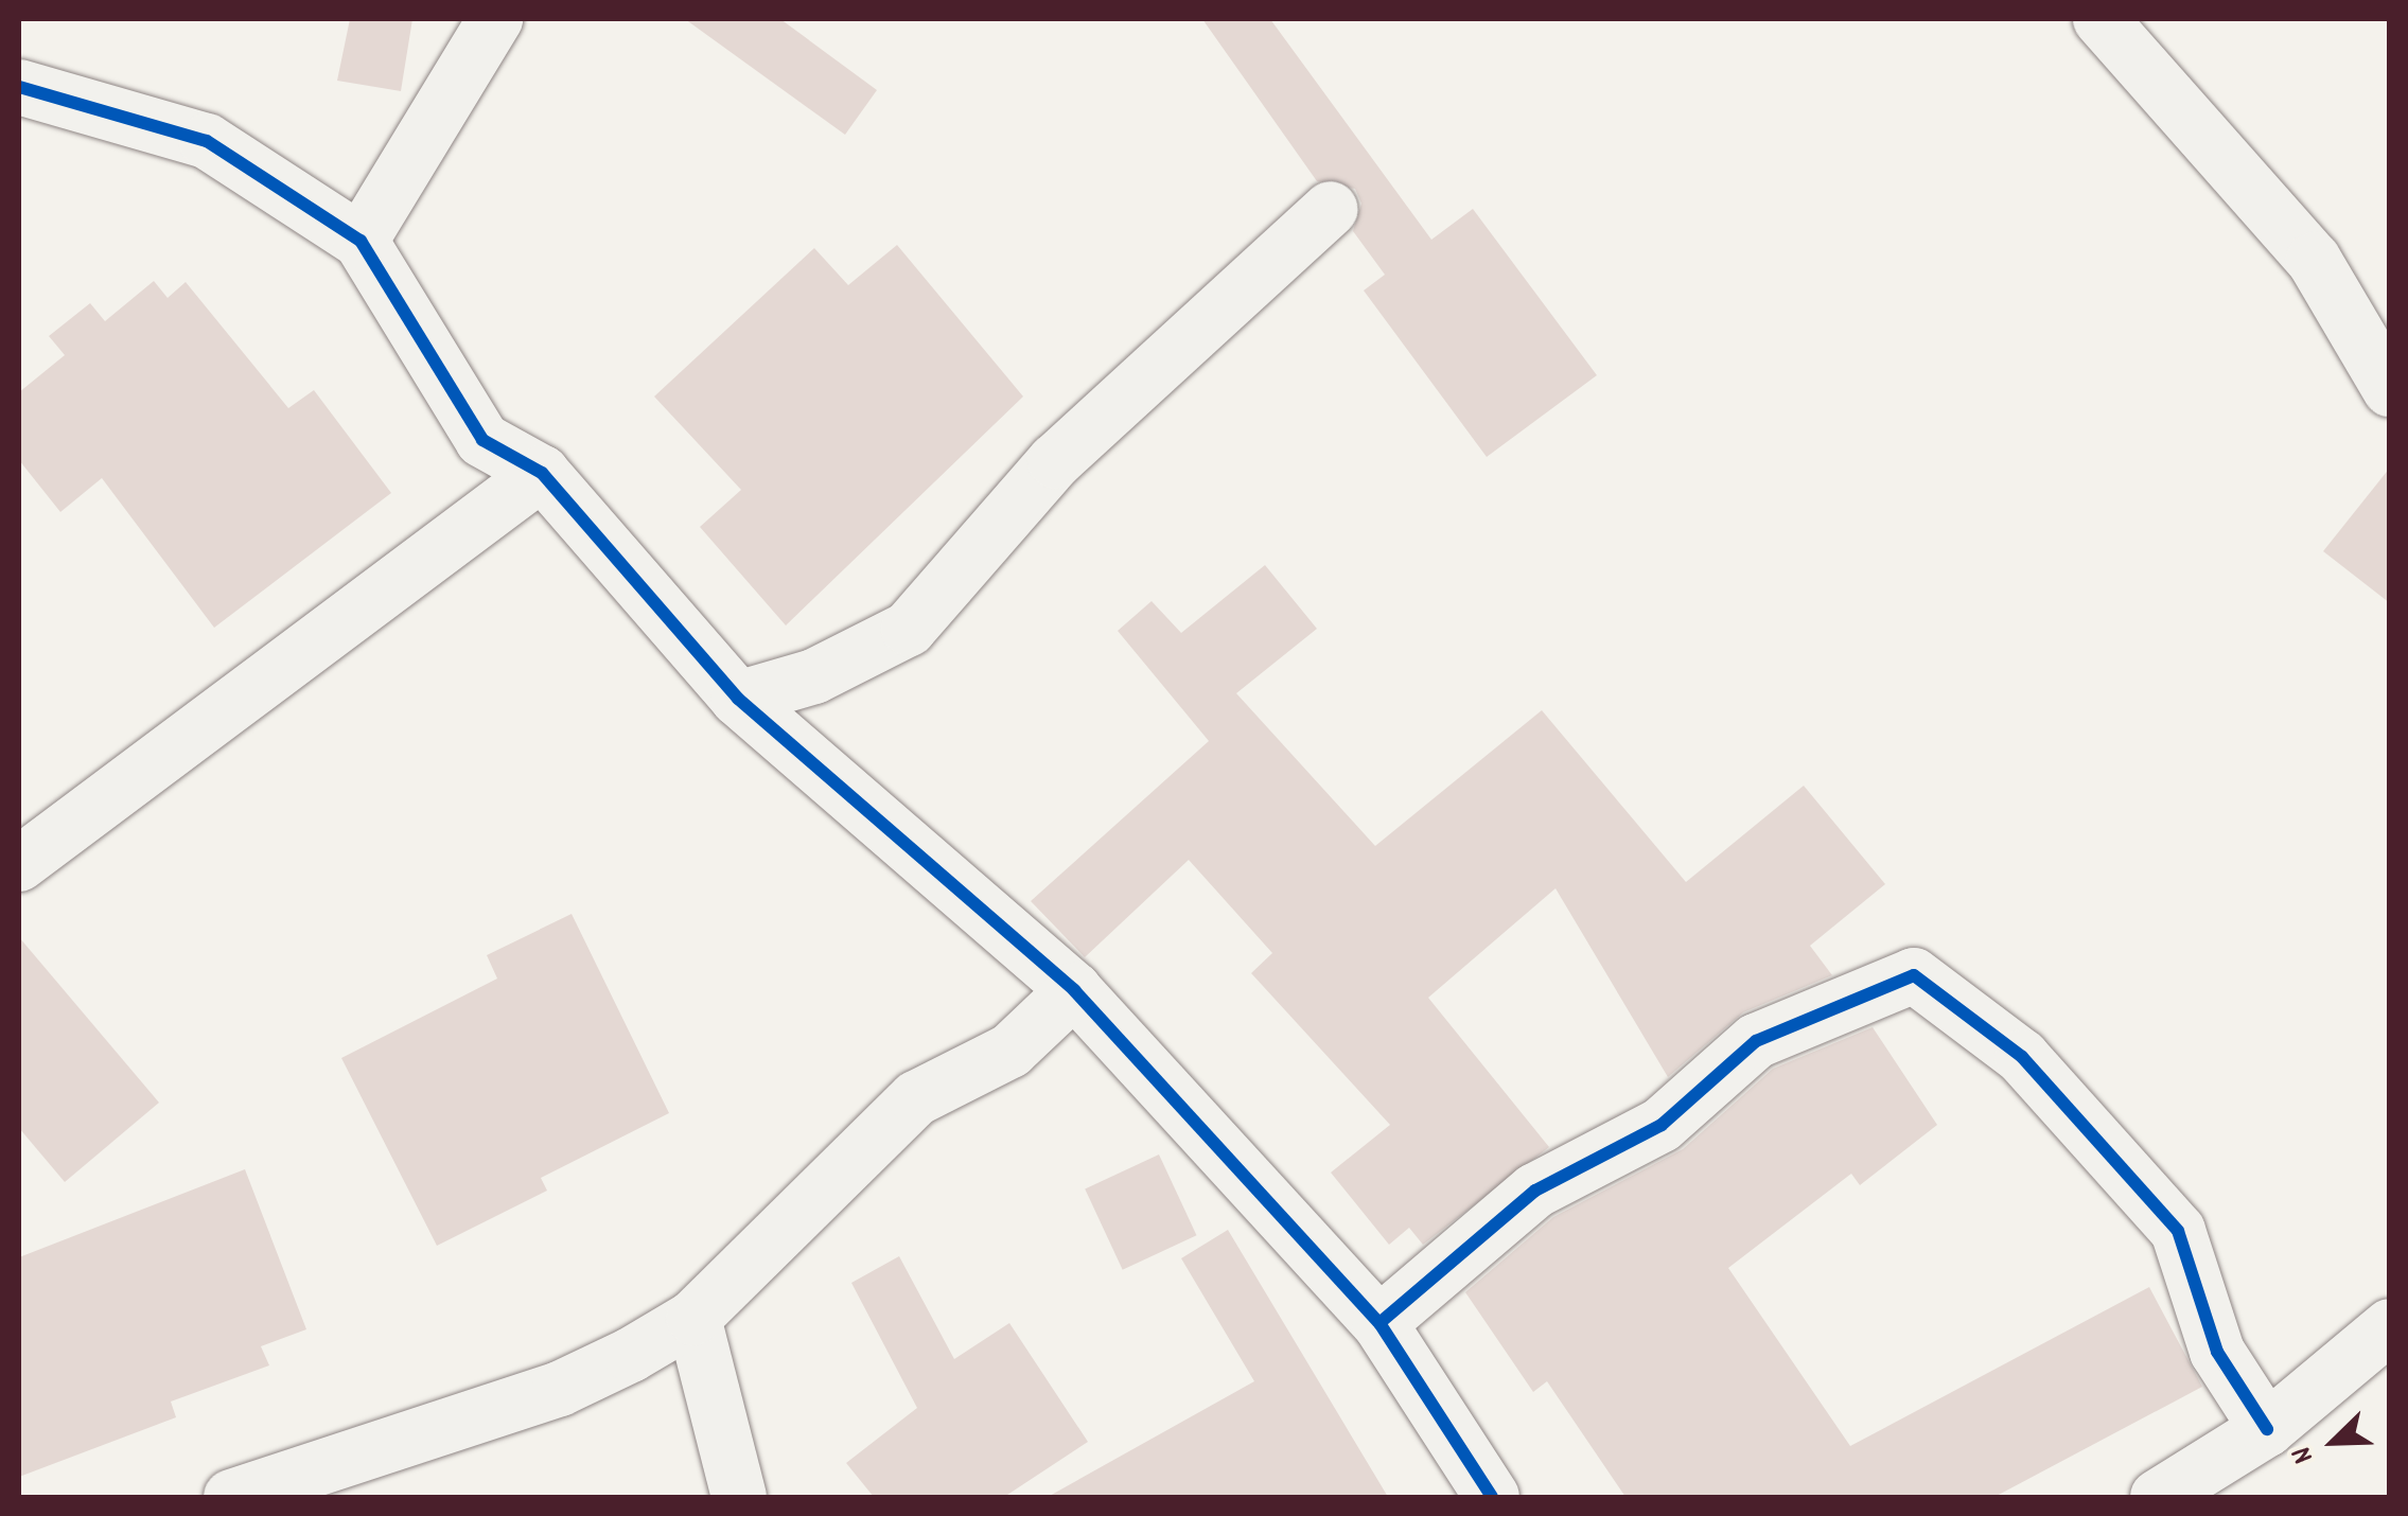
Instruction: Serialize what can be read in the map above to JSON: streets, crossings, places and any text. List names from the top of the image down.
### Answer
{
  "north": "bottom left"
}
